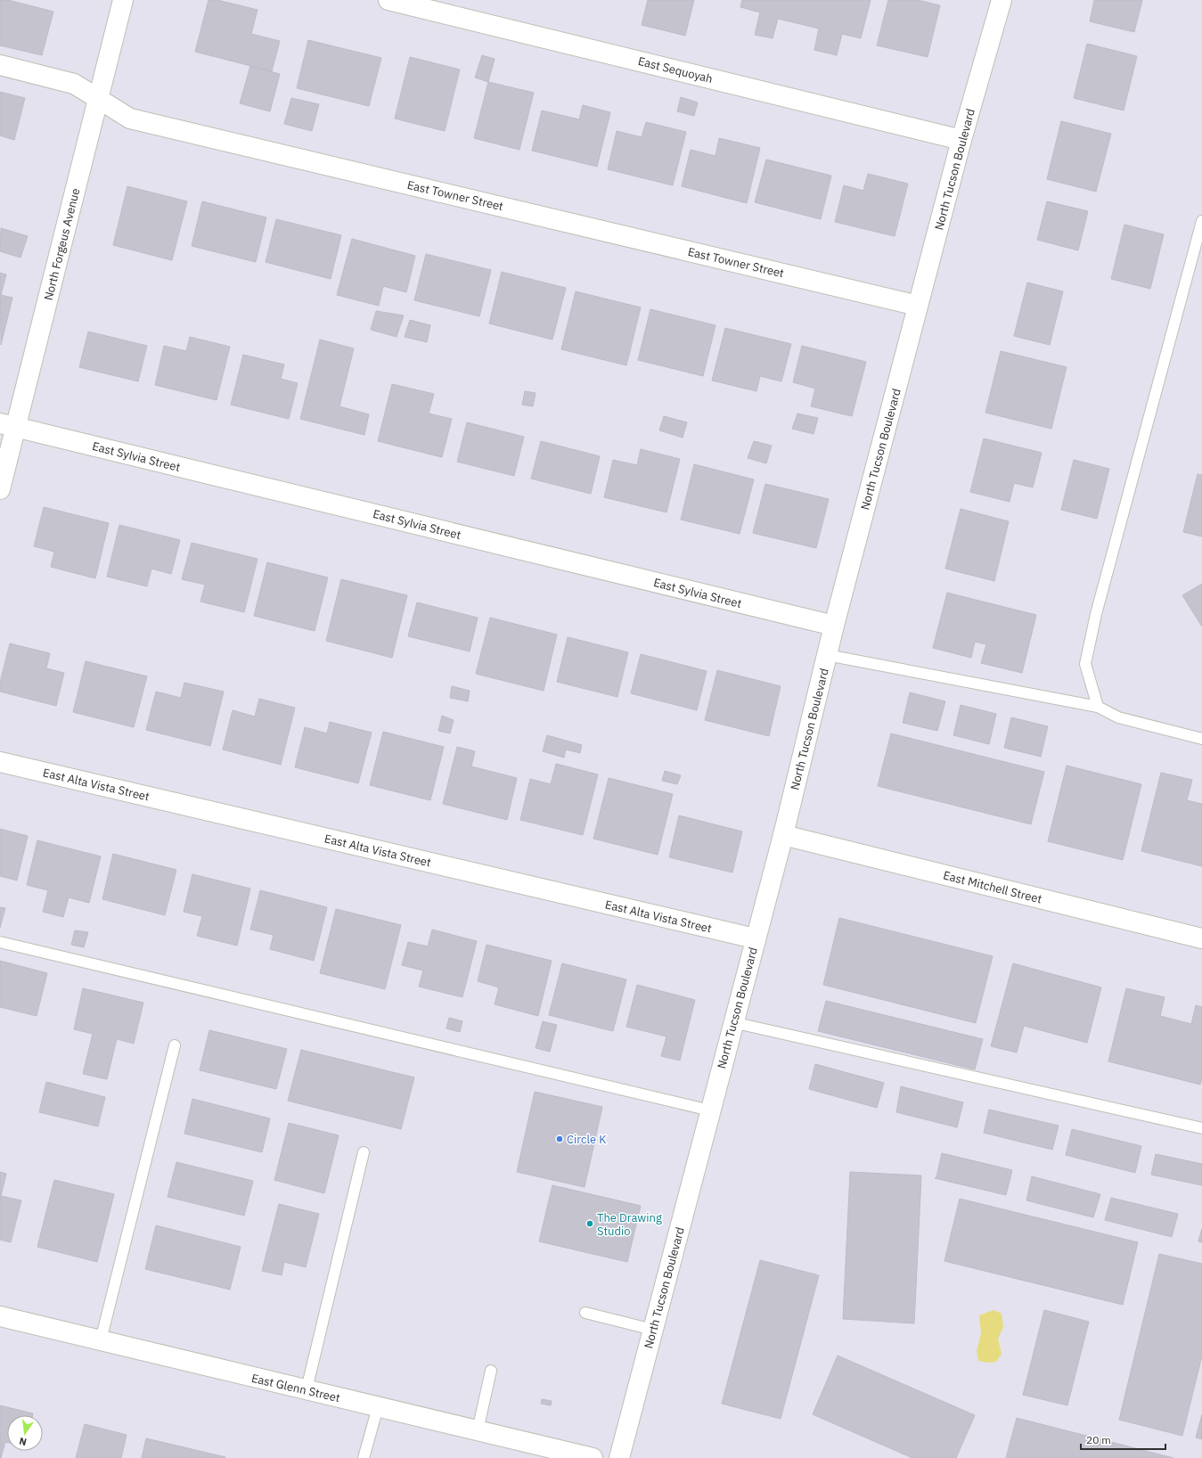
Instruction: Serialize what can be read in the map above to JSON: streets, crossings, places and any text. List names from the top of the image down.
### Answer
{
  "streets": {
    "street": [
      "East Sequoyah",
      "North Tucson Boulevard",
      "East Towner Street",
      "North Forgeus Avenue",
      "East Sylvia Street",
      "East Alta Vista Street",
      "East Mitchell Street",
      "East Glenn Street"
    ]
  },
  "crossings": [
    ["East Sequoyah", "North Tucson Boulevard"],
    ["North Tucson Boulevard", "East Towner Street"],
    ["North Tucson Boulevard", "East Sylvia Street"],
    ["North Tucson Boulevard", "East Alta Vista Street"],
    ["North Tucson Boulevard", "East Mitchell Street"],
    ["East Towner Street", "North Forgeus Avenue"],
    ["North Forgeus Avenue", "East Sylvia Street"]
  ],
  "places": ["Circle K", "The Drawing Studio"],
  "scale_bar": "20 m",
  "north": "bottom"
}
